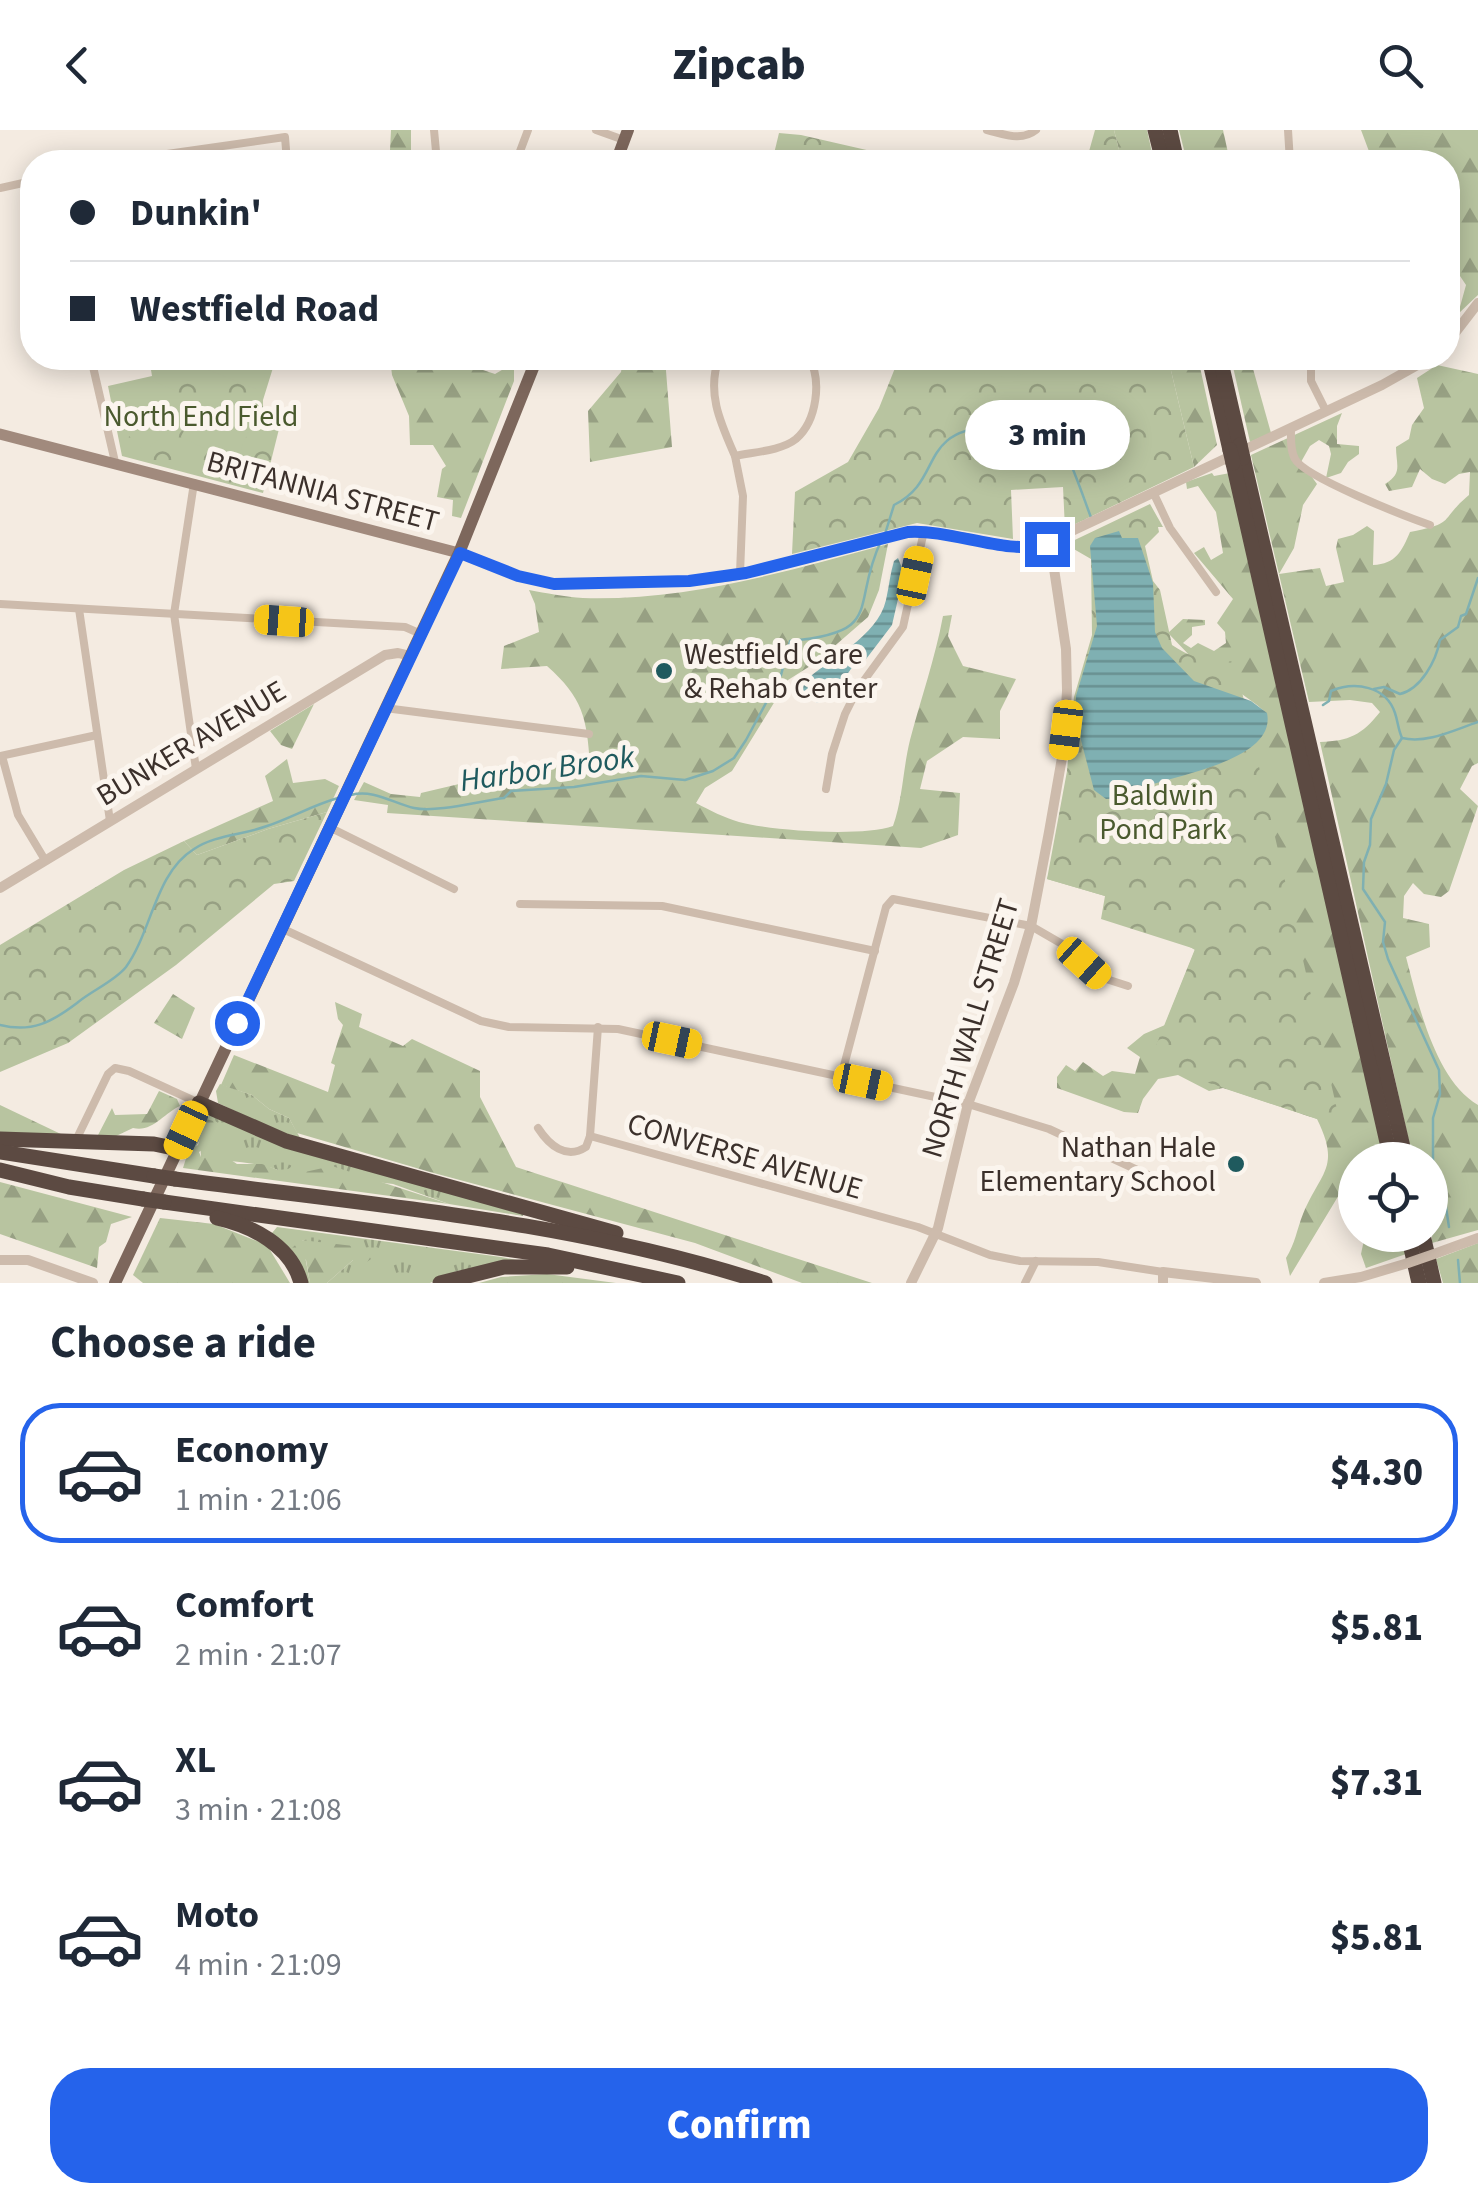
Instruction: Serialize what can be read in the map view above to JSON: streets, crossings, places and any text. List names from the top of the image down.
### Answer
{
  "streets": {
    "main road": ["BRITANNIA STREET"],
    "street": ["BUNKER AVENUE", "NORTH WALL STREET", "CONVERSE AVENUE"]
  },
  "crossings": [
    ["NORTH WALL STREET", "CONVERSE AVENUE"]
  ],
  "water": ["Harbor Brook"],
  "parks": ["North End Field", "Baldwin Pond Park"],
  "places": ["Westfield Care & Rehab Center", "Nathan Hale Elementary School"],
  "page": {
    "header": "Zipcab",
    "banner": ["Dunkin'", "Westfield Road"],
    "bubble": "3 min",
    "heading": "Choose a ride",
    "list": [
      {
        "name": "Economy",
        "note": "1 min · 21:06",
        "value": "$4.30"
      },
      {
        "name": "Comfort",
        "note": "2 min · 21:07",
        "value": "$5.81"
      },
      {
        "name": "XL",
        "note": "3 min · 21:08",
        "value": "$7.31"
      },
      {
        "name": "Moto",
        "note": "4 min · 21:09",
        "value": "$5.81"
      }
    ],
    "buttons": "Confirm"
  }
}
